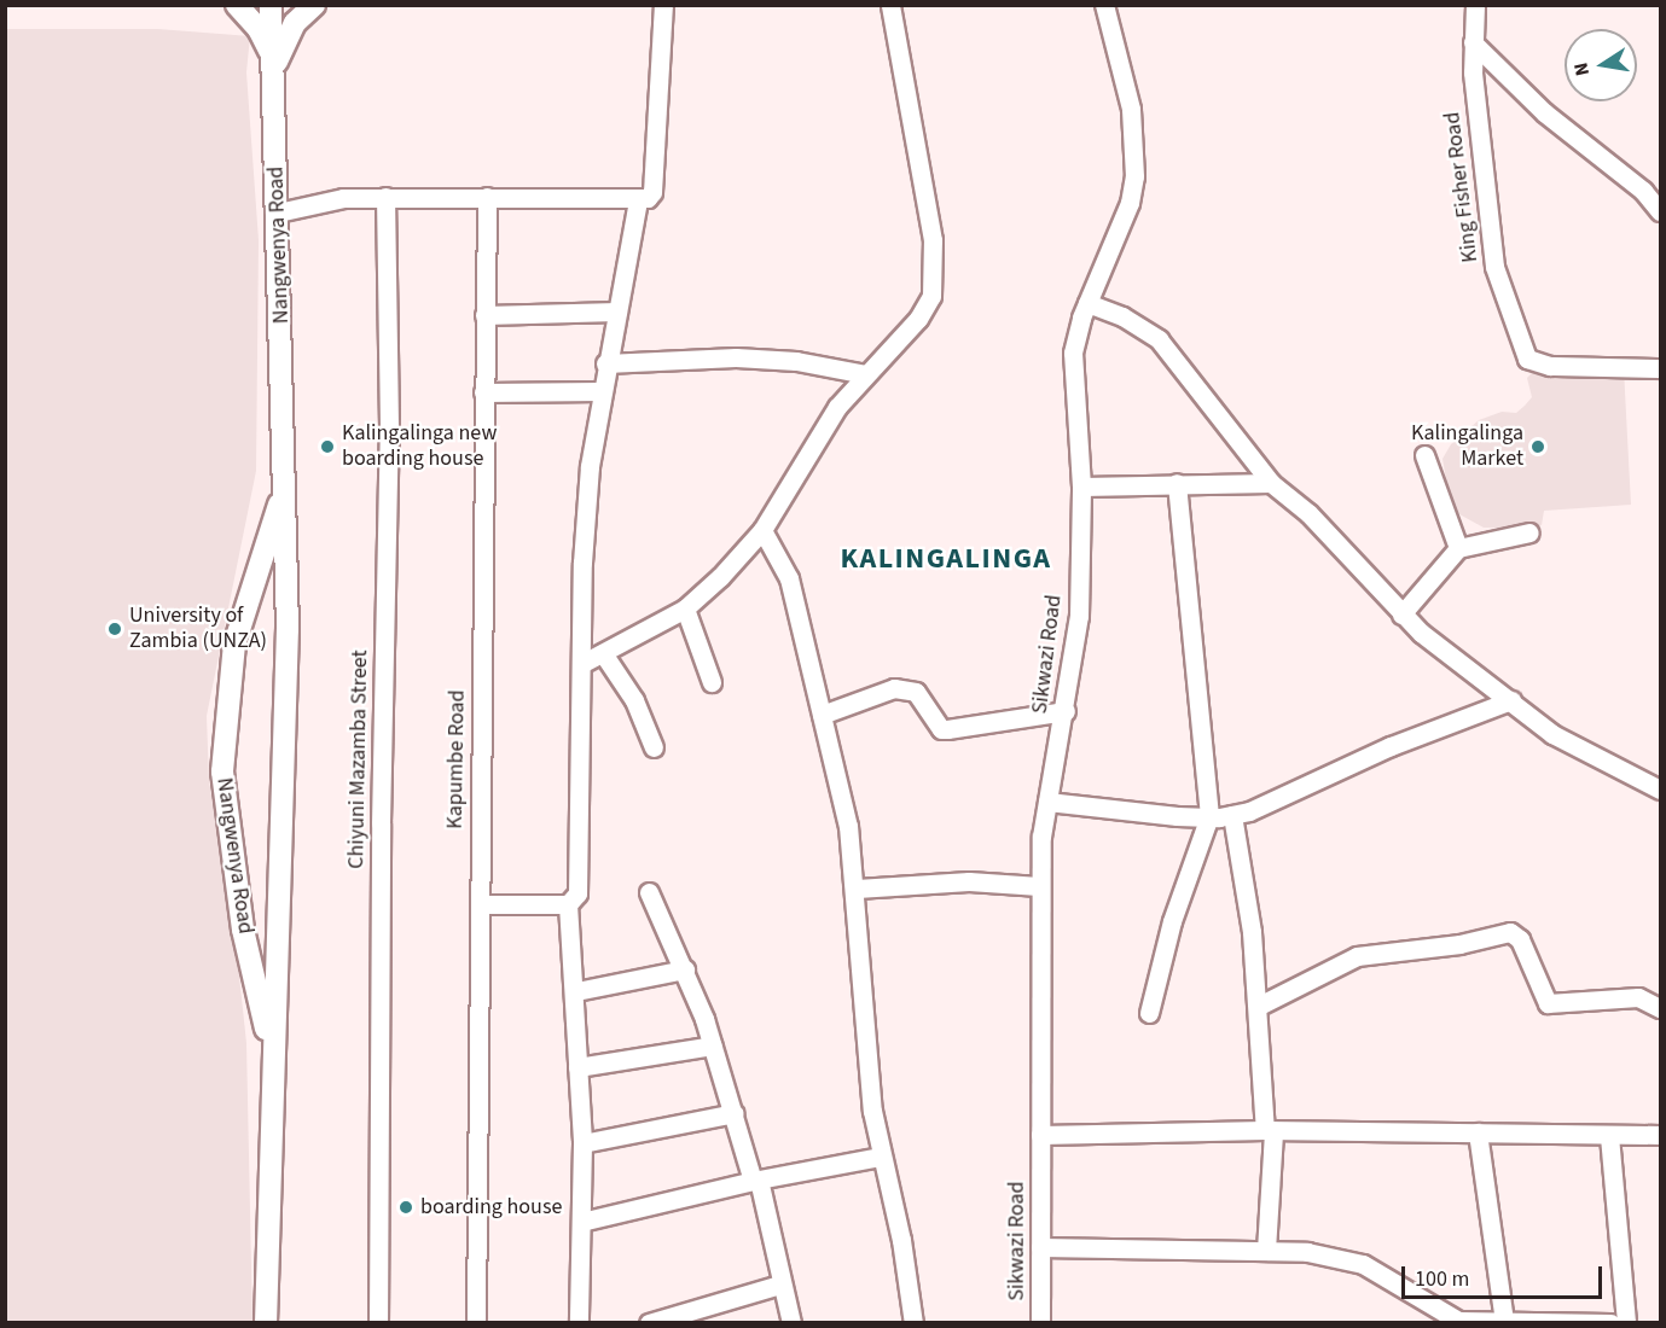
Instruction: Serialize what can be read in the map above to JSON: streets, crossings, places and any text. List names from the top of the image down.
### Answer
{
  "streets": {
    "main road": ["Nangwenya Road"],
    "street": [
      "King Fisher Road",
      "Sikwazi Road",
      "Chiyuni Mazamba Street",
      "Kapumbe Road"
    ]
  },
  "districts": ["KALINGALINGA"],
  "places": [
    "Kalingalinga new boarding house",
    "Kalingalinga Market",
    "University of Zambia (UNZA)",
    "boarding house"
  ],
  "scale_bar": "100 m",
  "north": "left"
}
